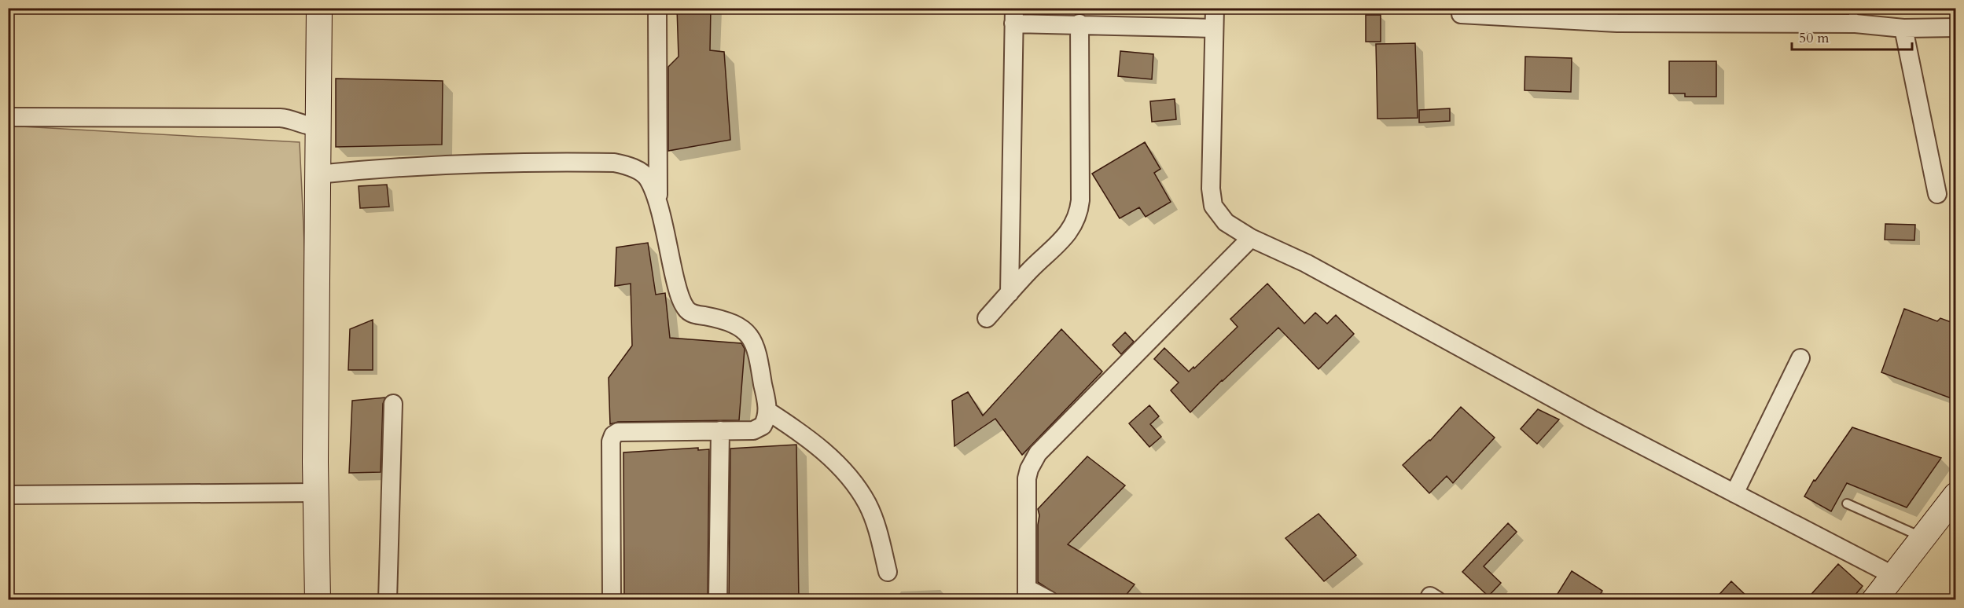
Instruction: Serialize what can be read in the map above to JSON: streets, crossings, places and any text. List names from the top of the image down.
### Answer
{
  "scale_bar": "50 m"
}
